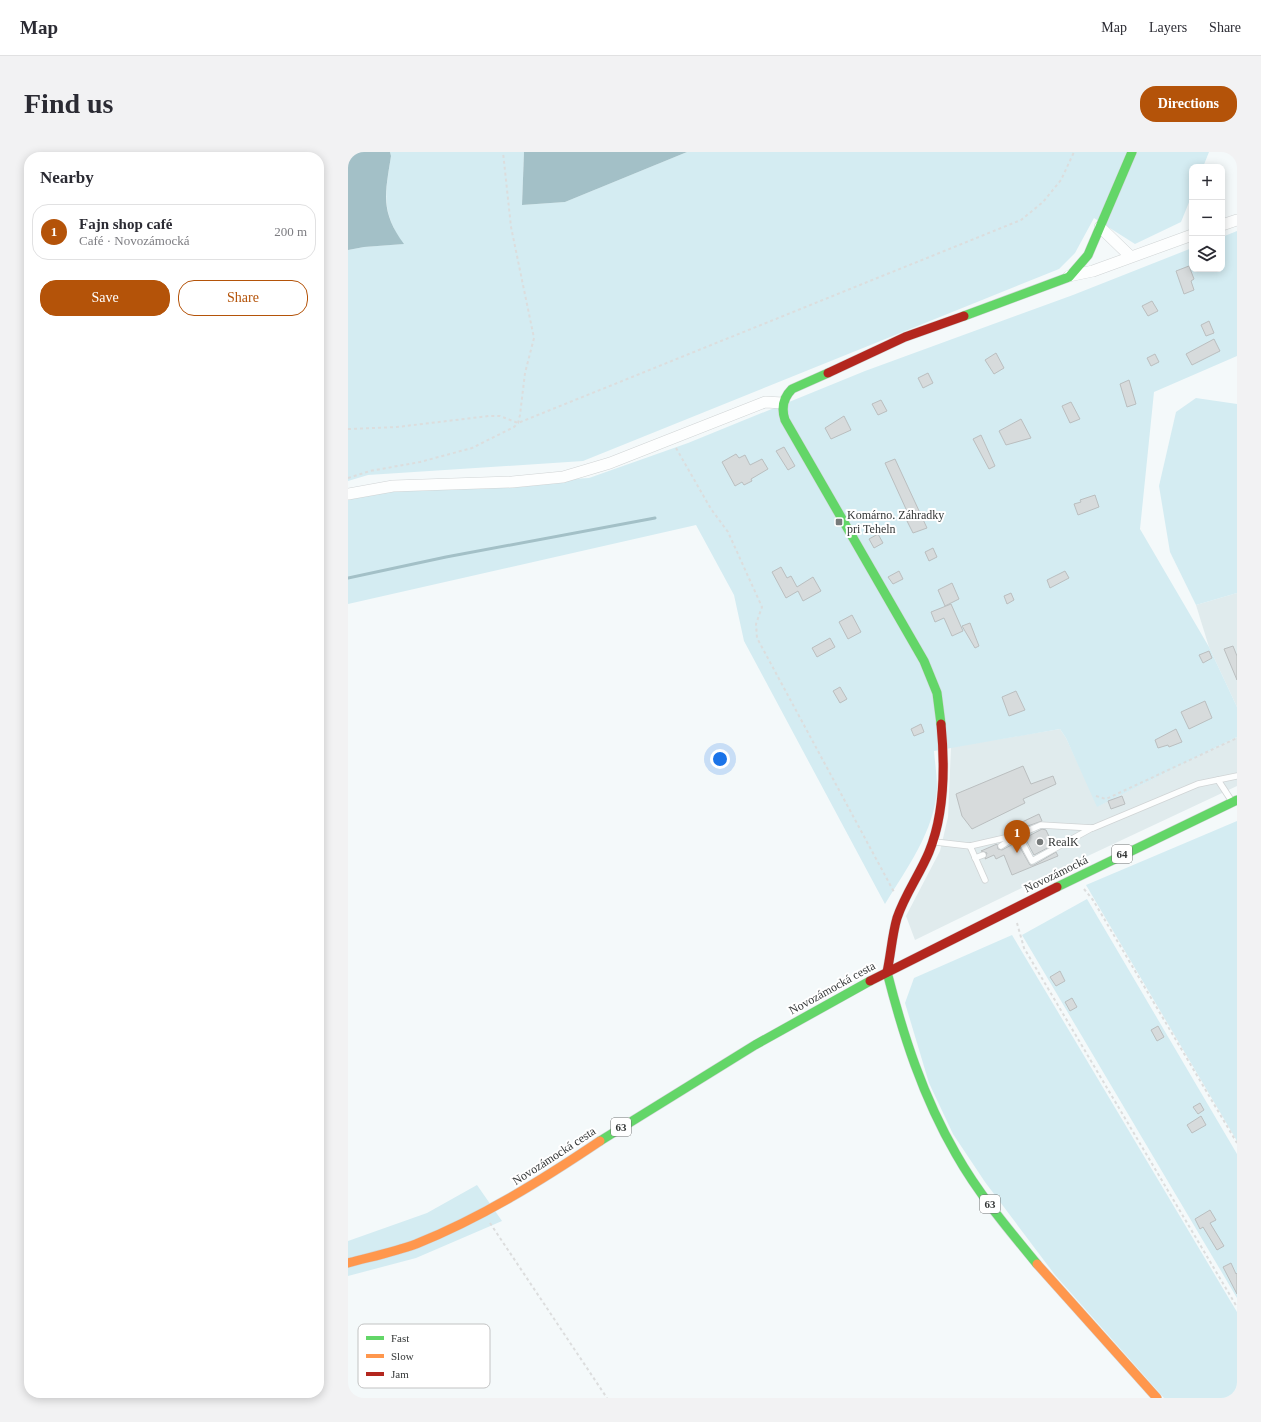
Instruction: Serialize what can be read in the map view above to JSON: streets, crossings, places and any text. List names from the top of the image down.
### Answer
{
  "streets": {
    "main road": [
      "64",
      "Novozámocká",
      "Novozámocká cesta",
      "63"
    ]
  },
  "crossings": [
    ["Novozámocká", "Novozámocká cesta"],
    ["Novozámocká", "63"],
    ["Novozámocká cesta", "63"]
  ],
  "places": {
    "transit": ["Komárno. Záhradky pri Teheln"],
    "other": ["RealK"]
  },
  "legend": ["Fast", "Slow", "Jam"],
  "page": {
    "header": "Map",
    "nav": ["Map", "Layers", "Share"],
    "buttons": [
      "Directions",
      ["Save", "Share"]
    ],
    "title": "Find us",
    "heading": "Nearby",
    "map_buttons": ["+", "−"],
    "list": [
      {
        "mark": "1",
        "name": "Fajn shop café",
        "note": "Café · Novozámocká",
        "value": "200 m"
      }
    ],
    "pins": "1"
  }
}
